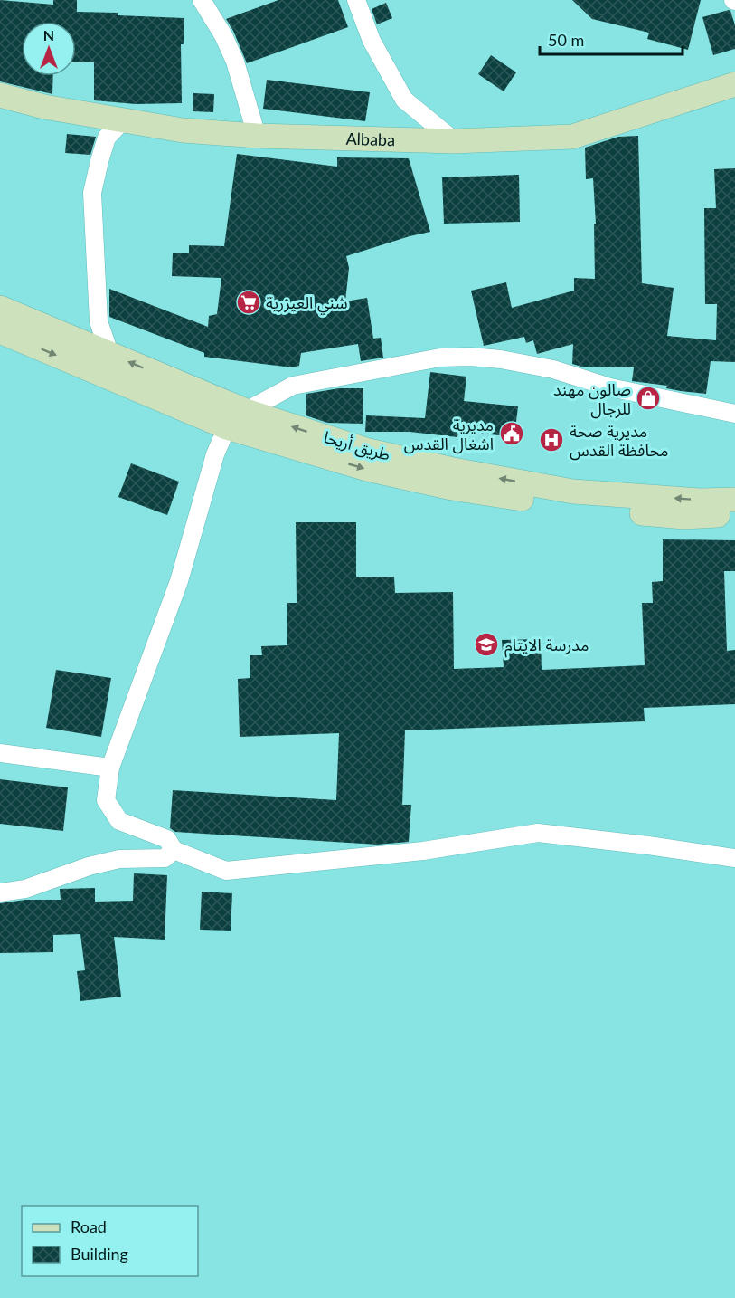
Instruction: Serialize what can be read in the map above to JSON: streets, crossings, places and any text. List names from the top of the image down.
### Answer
{
  "streets": {
    "main road": ["Albaba", "طريق أريحا"]
  },
  "places": {
    "supermarket": ["شني العيزرية"],
    "shop": ["صالون مهند للرجال"],
    "public building": ["مديرية اشغال القدس"],
    "hospital": ["مديرية صحة محافظة القدس"],
    "school or university": ["مدرسة الايتام"]
  },
  "legend": ["Road", "Building"],
  "scale_bar": "50 m",
  "north": "top"
}
